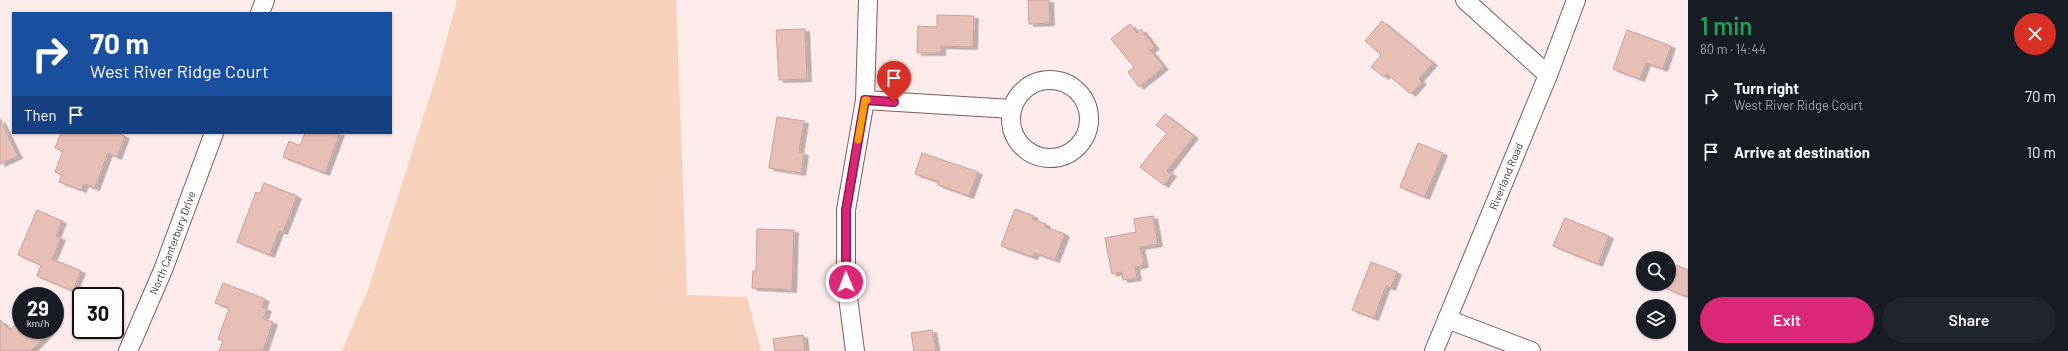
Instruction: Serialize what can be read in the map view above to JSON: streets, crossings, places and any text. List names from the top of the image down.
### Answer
{
  "streets": {
    "street": ["Riverland Road", "North Canterbury Drive"]
  },
  "page": {
    "heading": ["1 min", "80 m · 14:44"],
    "turn": ["70 m", "West River Ridge Court"],
    "list": [
      {
        "name": "Turn right",
        "note": "West River Ridge Court",
        "value": "70 m"
      },
      {
        "name": "Arrive at destination",
        "value": "10 m"
      }
    ],
    "then": "Then",
    "speed": "29 km/h",
    "limit": "30",
    "buttons": ["Exit", "Share"]
  }
}
